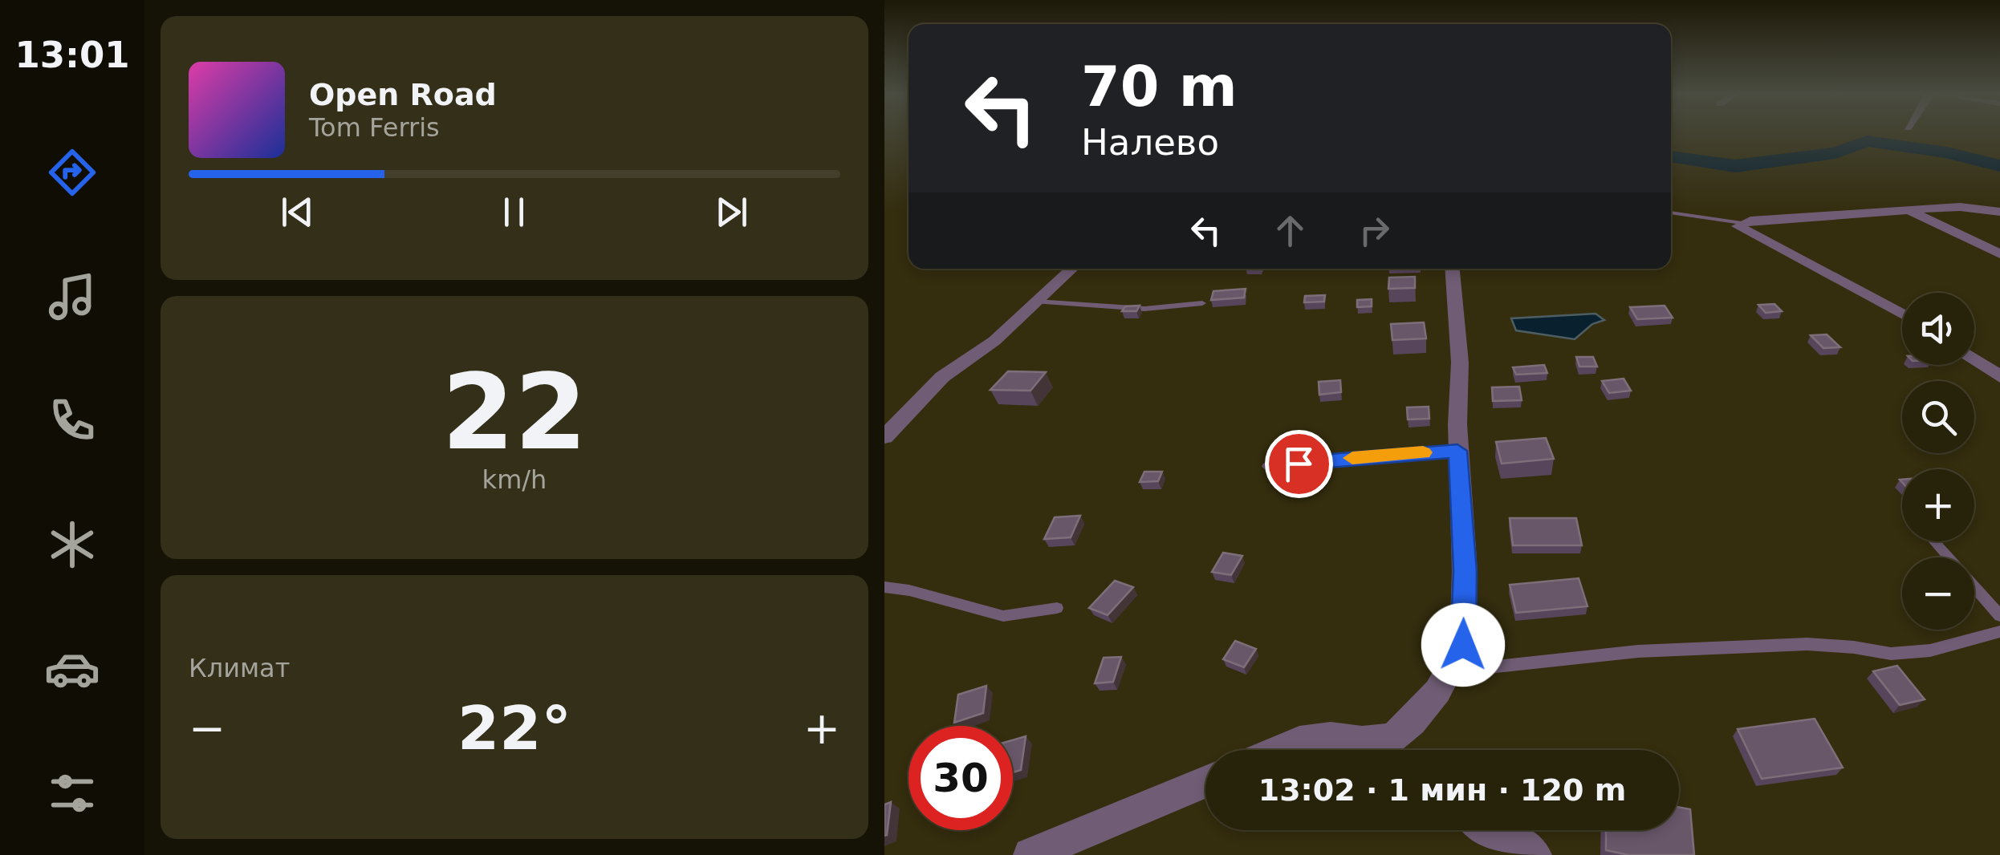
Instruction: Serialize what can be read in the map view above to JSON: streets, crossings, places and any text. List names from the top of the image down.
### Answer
{
  "page": {
    "tabs": "13:01",
    "turn": ["70 m", "Налево"],
    "song": ["Open Road", "Tom Ferris"],
    "map_buttons": ["+", "−"],
    "tile": [
      ["22", "km/h"],
      "Климат"
    ],
    "heat": ["−", "22°", "+"],
    "limit": "30",
    "trip": "13:02 · 1 мин · 120 m"
  }
}
